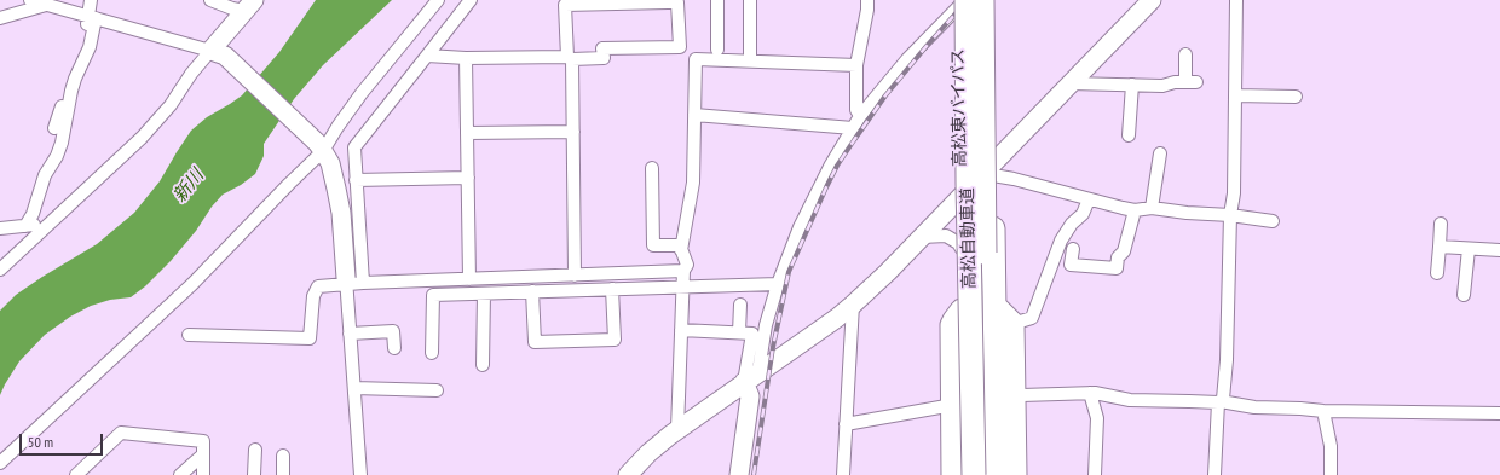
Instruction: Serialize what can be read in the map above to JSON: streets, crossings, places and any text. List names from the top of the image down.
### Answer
{
  "streets": {
    "highway": ["高松東バイパス", "高松自動車道"]
  },
  "crossings": [
    ["高松東バイパス", "高松自動車道"]
  ],
  "water": ["新川"],
  "scale_bar": "50 m"
}
